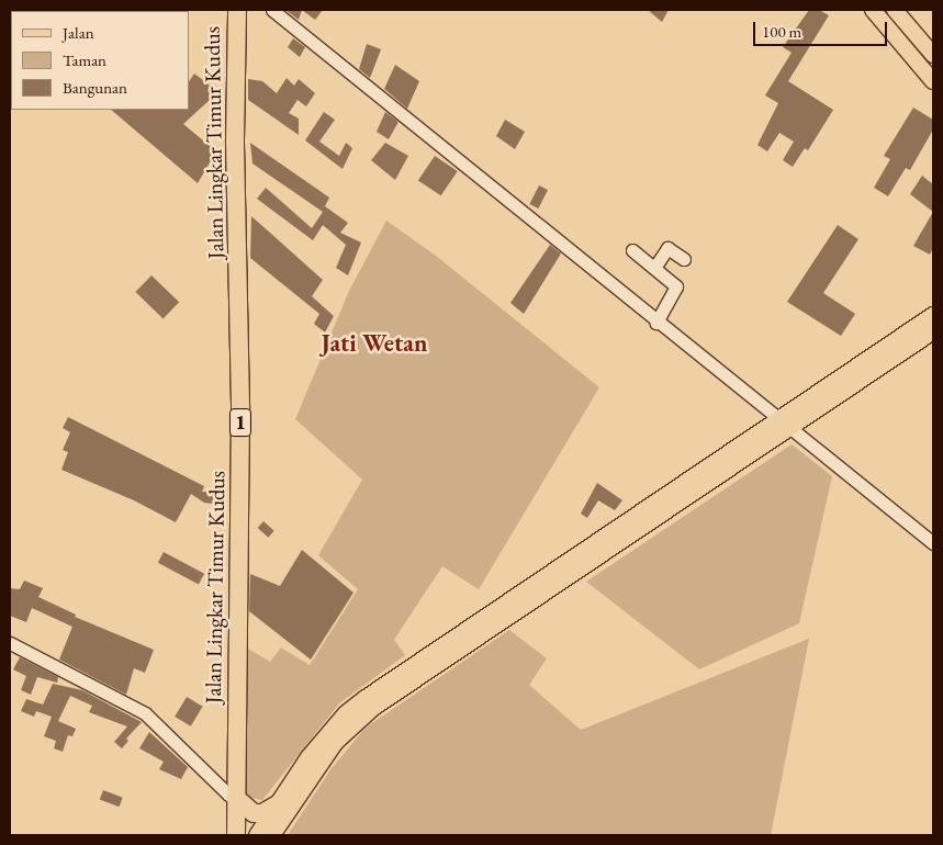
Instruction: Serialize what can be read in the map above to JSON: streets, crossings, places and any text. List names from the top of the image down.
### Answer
{
  "streets": {
    "highway": ["Jalan Lingkar Timur Kudus", "1"]
  },
  "districts": ["Jati Wetan"],
  "legend": ["Jalan", "Taman", "Bangunan"],
  "scale_bar": "100 m"
}
